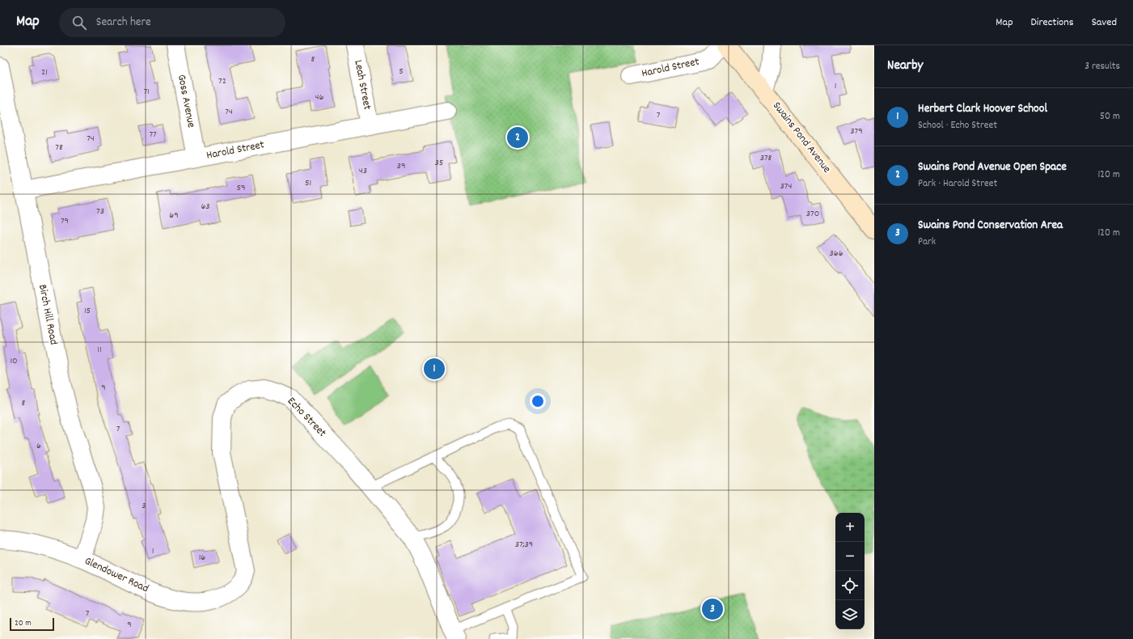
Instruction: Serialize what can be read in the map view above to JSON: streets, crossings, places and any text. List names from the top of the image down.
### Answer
{
  "streets": {
    "street": [
      "Harold Street",
      "Leah Street",
      "Goss Avenue",
      "Swains Pond Avenue",
      "Birch Hill Road",
      "Echo Street",
      "Glendower Road"
    ]
  },
  "crossings": [
    ["Harold Street", "Leah Street"],
    ["Harold Street", "Goss Avenue"],
    ["Harold Street", "Birch Hill Road"],
    ["Birch Hill Road", "Glendower Road"],
    ["Echo Street", "Glendower Road"]
  ],
  "house_numbers": [
    "8",
    "5",
    "21",
    "72",
    "1",
    "71",
    "46",
    "74",
    "7",
    "379",
    "77",
    "74",
    "78",
    "378",
    "35",
    "39",
    "43",
    "51",
    "374",
    "59",
    "63",
    "73",
    "370",
    "69",
    "79",
    "366",
    "15",
    "11",
    "10",
    "9",
    "8",
    "7",
    "6",
    "3",
    "37;39",
    "1",
    "16",
    "7",
    "9"
  ],
  "scale_bar": "20 m",
  "page": {
    "header": "Map",
    "search": "Search here",
    "nav": ["Map", "Directions", "Saved"],
    "heading": ["Nearby", "3 results"],
    "list": [
      {
        "mark": "1",
        "name": "Herbert Clark Hoover School",
        "note": "School · Echo Street",
        "value": "50 m"
      },
      {
        "mark": "2",
        "name": "Swains Pond Avenue Open Space",
        "note": "Park · Harold Street",
        "value": "120 m"
      },
      {
        "mark": "3",
        "name": "Swains Pond Conservation Area",
        "note": "Park",
        "value": "120 m"
      }
    ],
    "pins": ["2", "1", "3"],
    "map_buttons": ["+", "−"],
    "scale": "20 m"
  }
}
